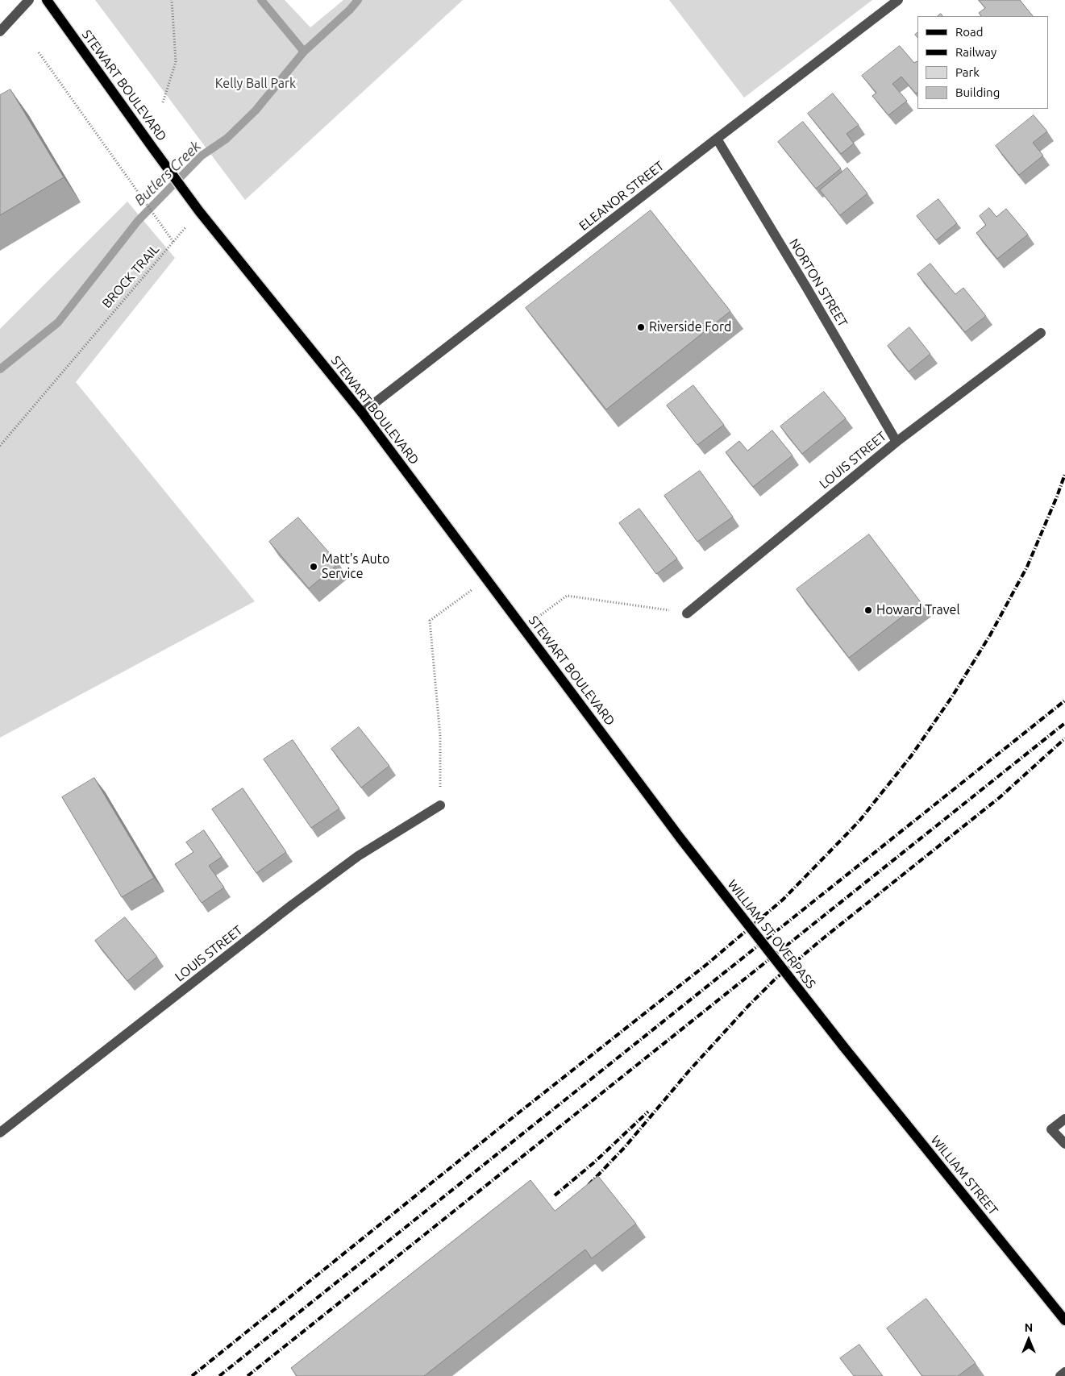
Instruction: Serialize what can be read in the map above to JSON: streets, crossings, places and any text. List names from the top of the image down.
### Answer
{
  "streets": {
    "main road": ["STEWART BOULEVARD", "WILLIAM ST OVERPASS", "WILLIAM STREET"],
    "street": ["ELEANOR STREET", "NORTON STREET", "LOUIS STREET"],
    "path": ["BROCK TRAIL"]
  },
  "crossings": [
    ["STEWART BOULEVARD", "ELEANOR STREET"],
    ["STEWART BOULEVARD", "WILLIAM ST OVERPASS"],
    ["ELEANOR STREET", "NORTON STREET"],
    ["NORTON STREET", "LOUIS STREET"],
    ["WILLIAM ST OVERPASS", "WILLIAM STREET"]
  ],
  "water": ["Butlers Creek"],
  "parks": ["Kelly Ball Park"],
  "places": ["Riverside Ford", "Matt's Auto Service", "Howard Travel"],
  "legend": [
    "Road",
    "Railway",
    "Park",
    "Building"
  ],
  "north": "top"
}
